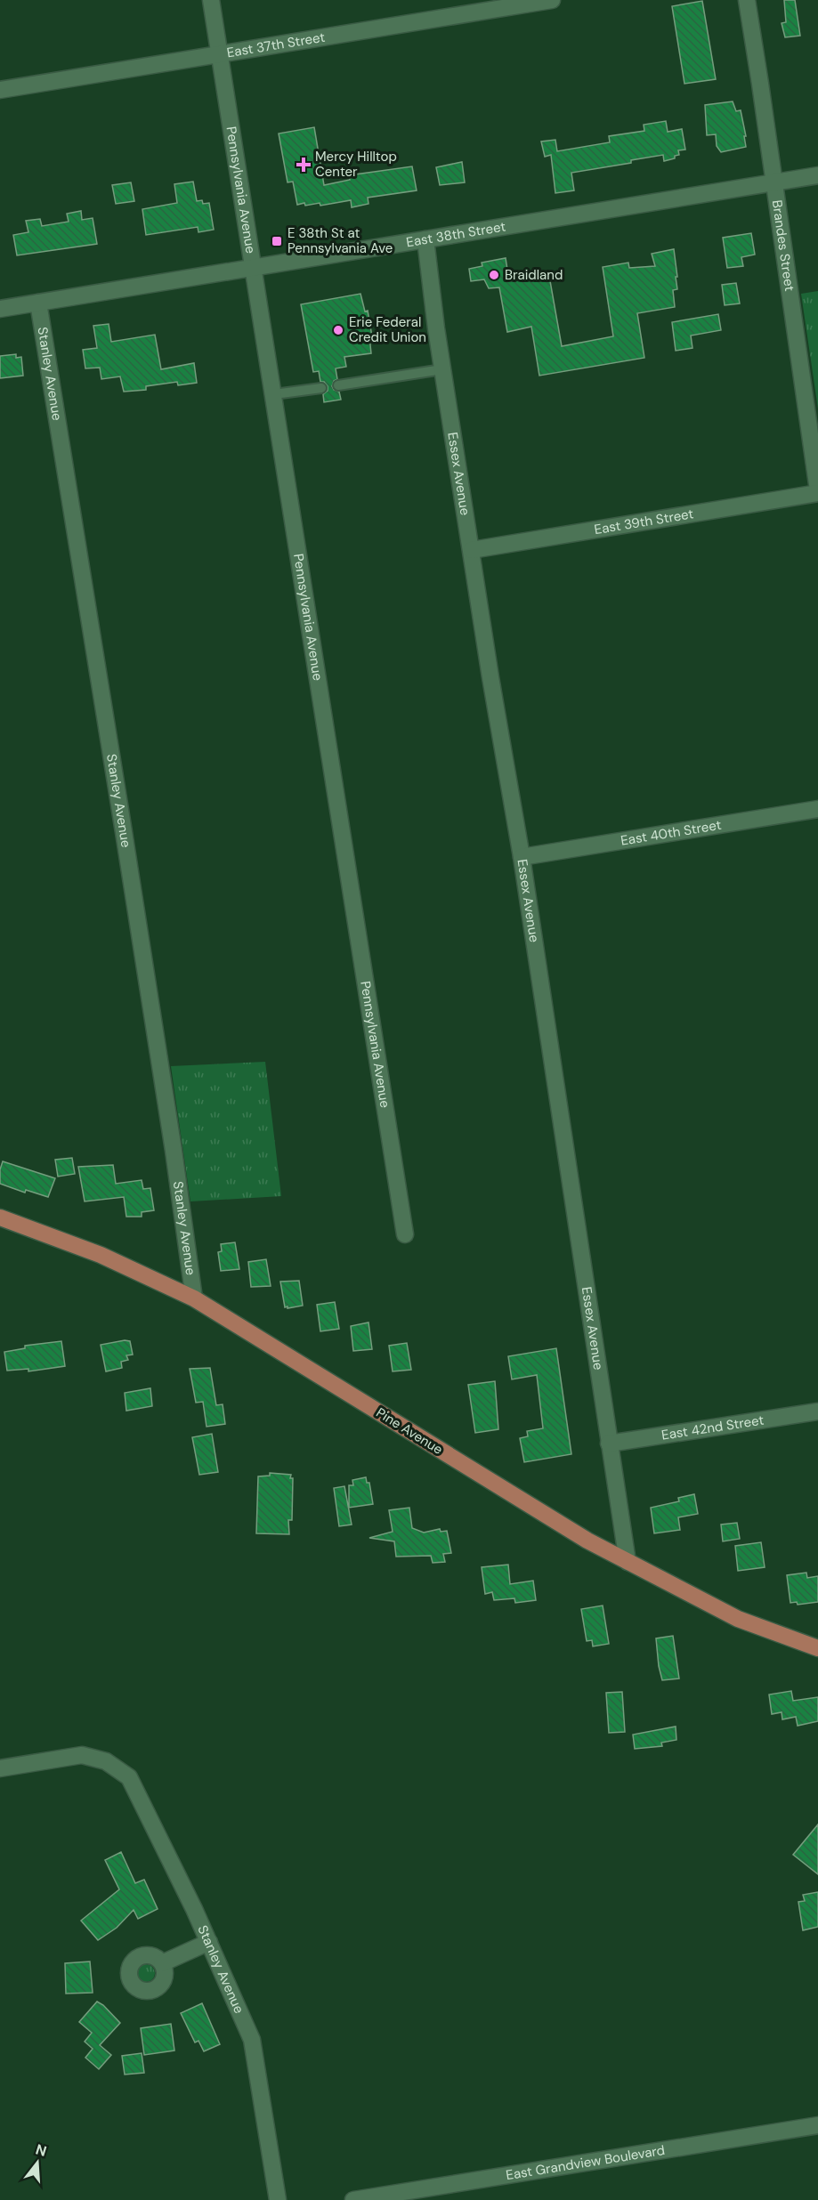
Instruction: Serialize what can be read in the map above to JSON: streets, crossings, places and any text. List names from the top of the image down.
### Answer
{
  "streets": {
    "main road": ["Pine Avenue"],
    "street": [
      "East 37th Street",
      "Pennsylvania Avenue",
      "East 38th Street",
      "Brandes Street",
      "Stanley Avenue",
      "Essex Avenue",
      "East 39th Street",
      "East 40th Street",
      "East 42nd Street",
      "East Grandview Boulevard"
    ]
  },
  "crossings": [
    ["East 37th Street", "Pennsylvania Avenue"],
    ["Pennsylvania Avenue", "East 38th Street"],
    ["East 38th Street", "Brandes Street"],
    ["East 38th Street", "Stanley Avenue"],
    ["East 38th Street", "Essex Avenue"],
    ["Brandes Street", "East 39th Street"],
    ["Stanley Avenue", "Pine Avenue"],
    ["Essex Avenue", "East 39th Street"],
    ["Essex Avenue", "East 40th Street"],
    ["Essex Avenue", "East 42nd Street"],
    ["Essex Avenue", "Pine Avenue"]
  ],
  "places": {
    "health": ["Mercy Hilltop Center"],
    "transit": ["E 38th St at Pennsylvania Ave"],
    "other": ["Braidland", "Erie Federal Credit Union"]
  },
  "north": "top"
}
